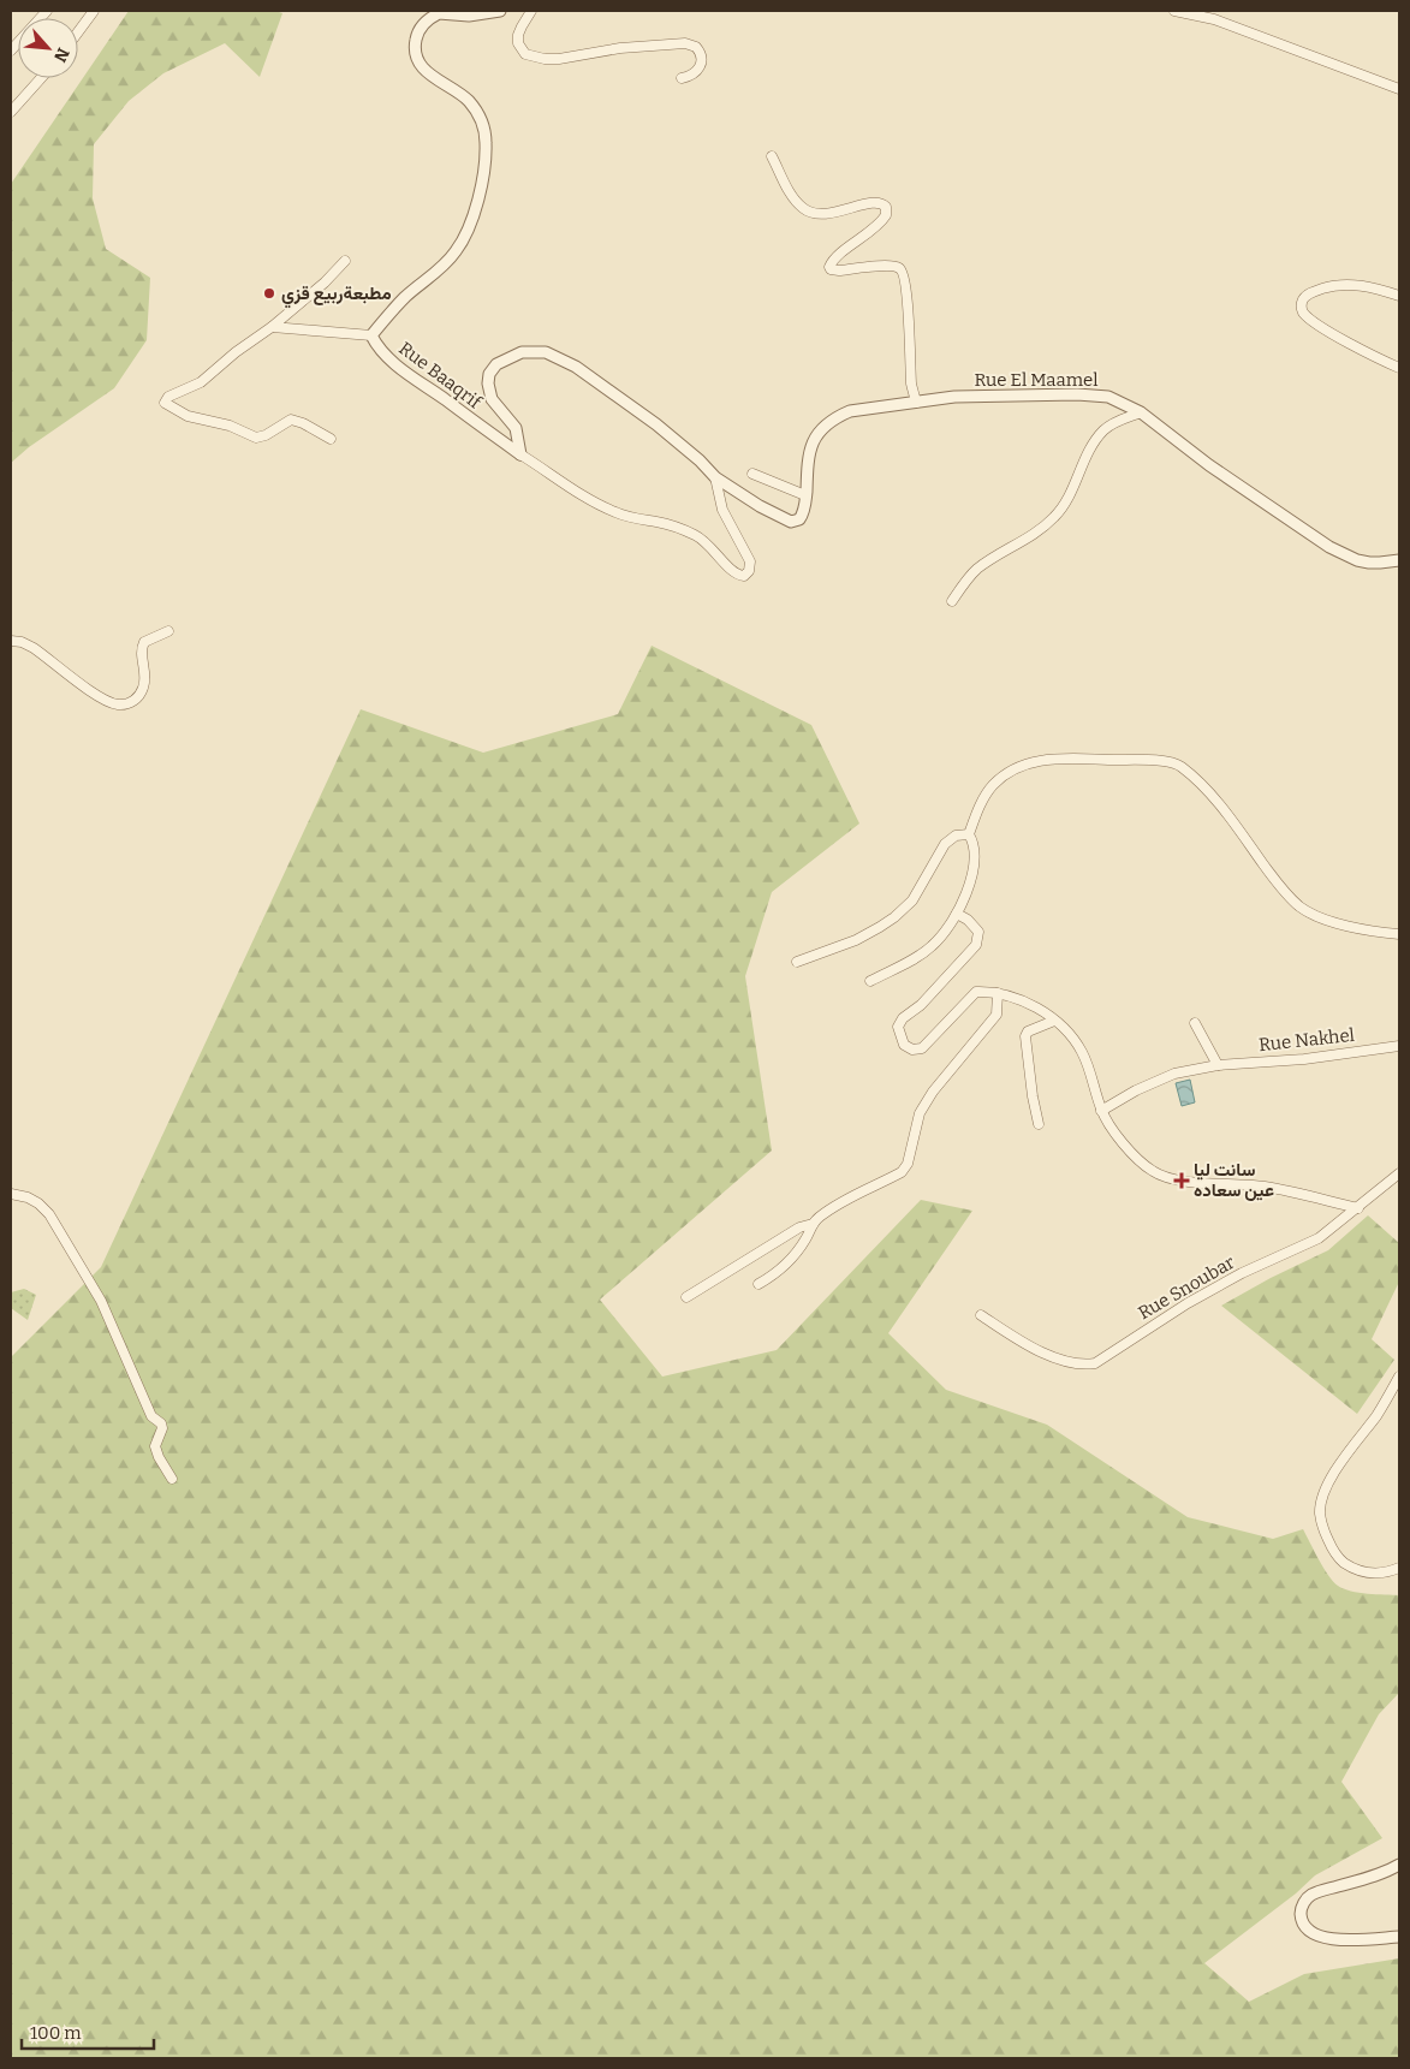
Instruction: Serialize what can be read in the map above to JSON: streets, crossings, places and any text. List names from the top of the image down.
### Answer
{
  "streets": {
    "street": [
      "Rue Baaqrif",
      "Rue El Maamel",
      "Rue Nakhel",
      "Rue Snoubar"
    ]
  },
  "places": {
    "other": ["مطبعةربيع قزي"],
    "health": ["سانت ليا عين سعاده"]
  },
  "scale_bar": "100 m",
  "north": "bottom right"
}
